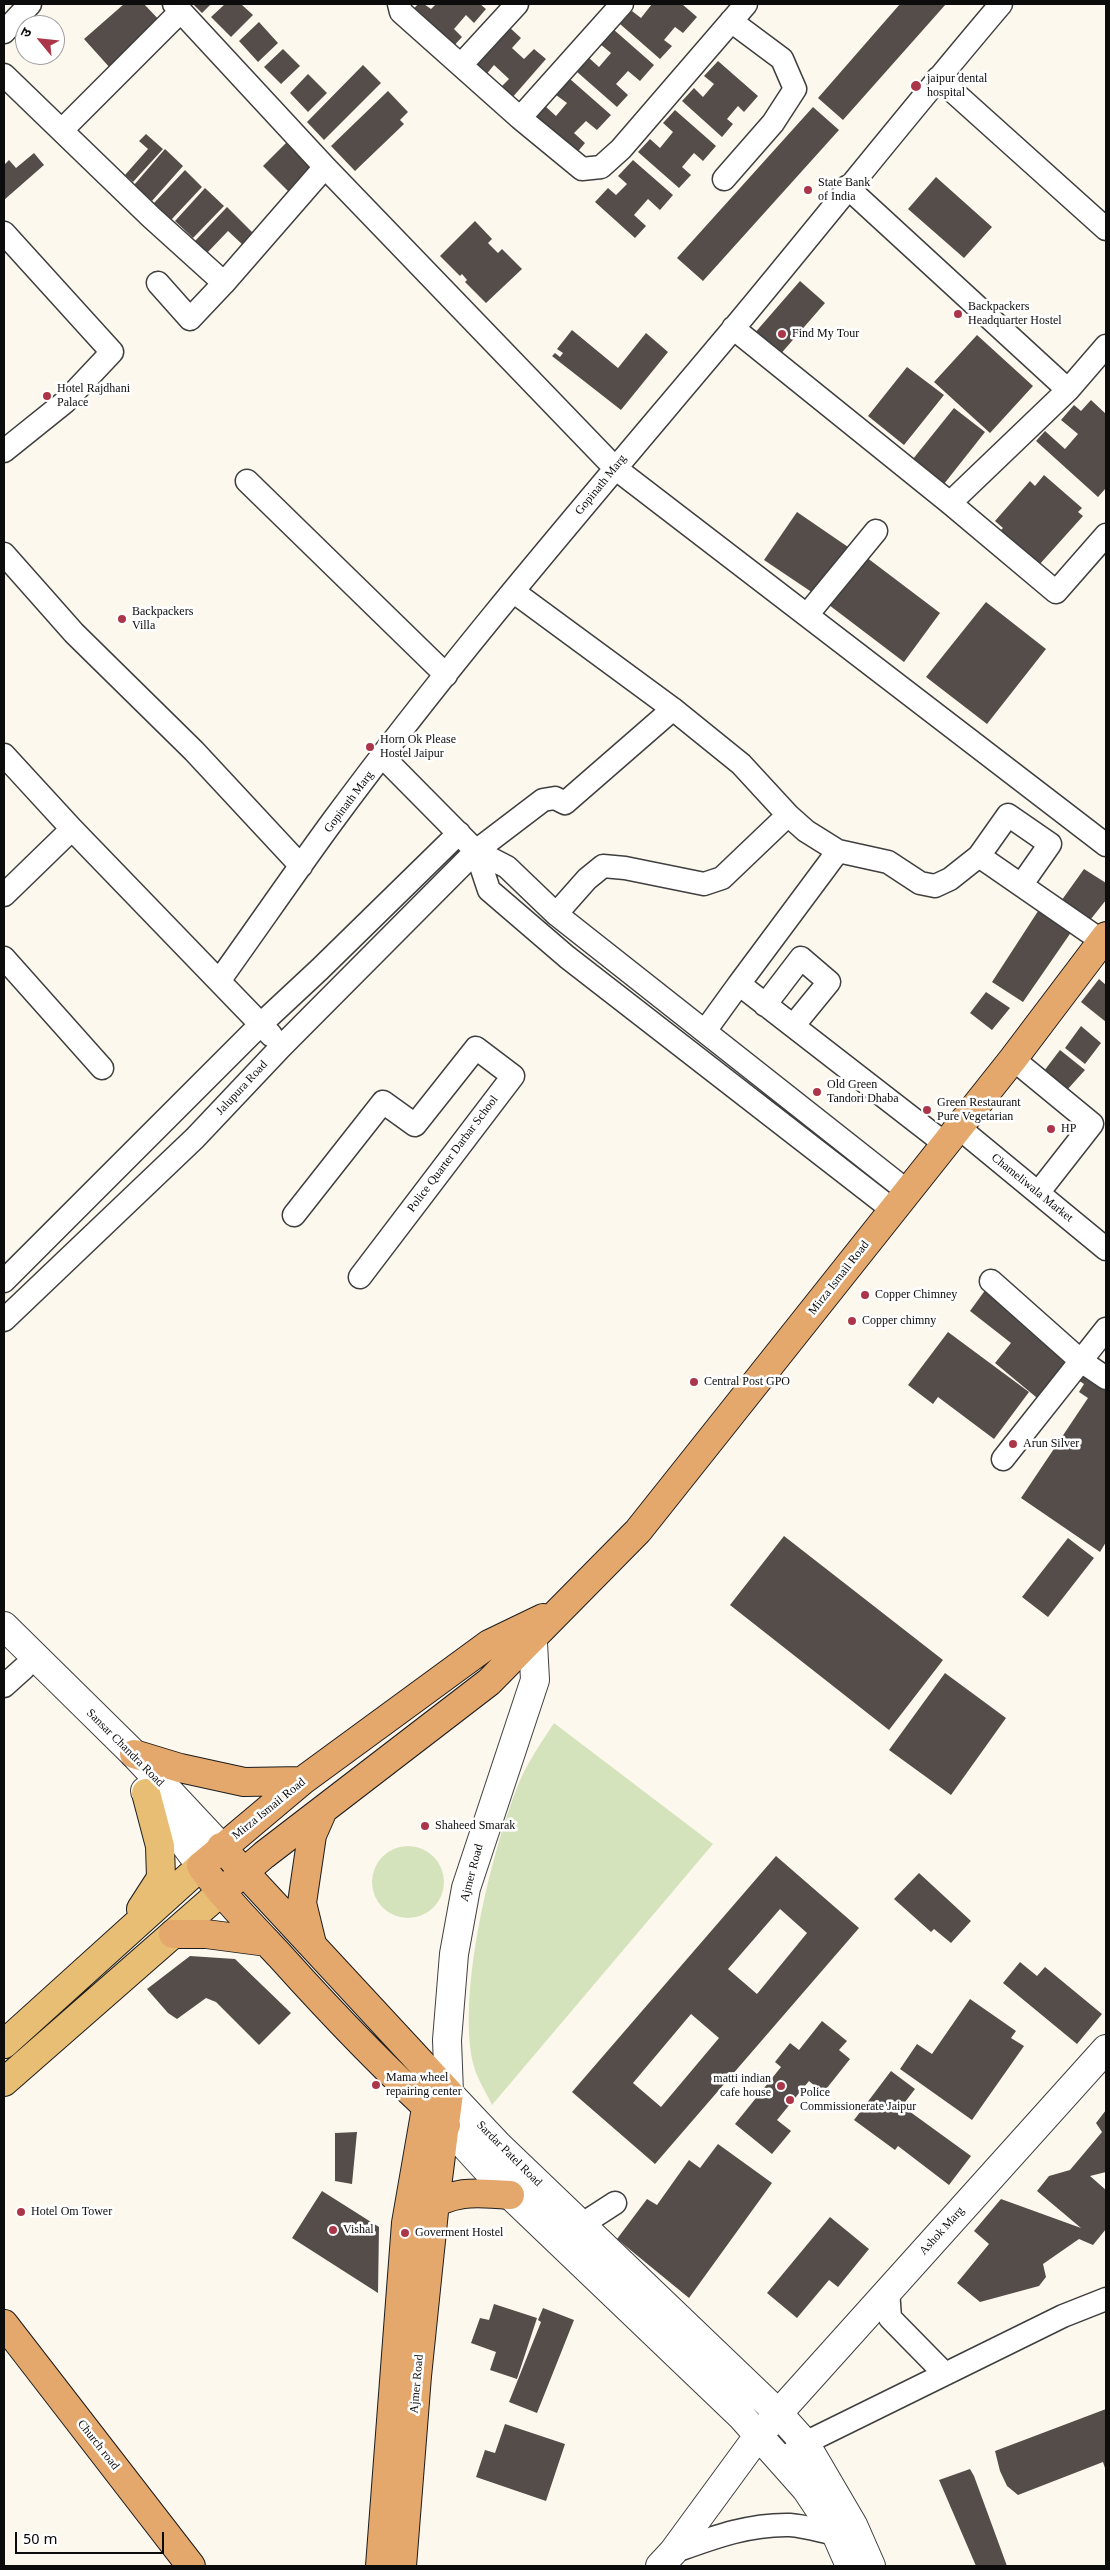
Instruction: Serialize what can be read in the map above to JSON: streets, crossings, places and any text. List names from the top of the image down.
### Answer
{
  "streets": {
    "highway": [
      "Mirza Ismail Road",
      "Sansar Chandra Road",
      "Ajmer Road",
      "Sardar Patel Road",
      "Church road"
    ],
    "street": [
      "Gopinath Marg",
      "Jalupura Road",
      "Police Quarter Darbar School",
      "Chameliwala Market",
      "Ashok Marg"
    ]
  },
  "crossings": [
    ["Chameliwala Market", "Mirza Ismail Road"],
    ["Mirza Ismail Road", "Sansar Chandra Road"],
    ["Mirza Ismail Road", "Ajmer Road"],
    ["Mirza Ismail Road", "Sardar Patel Road"],
    ["Sansar Chandra Road", "Sardar Patel Road"],
    ["Ajmer Road", "Sardar Patel Road"],
    ["Sardar Patel Road", "Ashok Marg"]
  ],
  "places": [
    "jaipur dental hospital",
    "State Bank of India",
    "Backpackers Headquarter Hostel",
    "Find My Tour",
    "Hotel Rajdhani Palace",
    "Backpackers Villa",
    "Horn Ok Please Hostel Jaipur",
    "Old Green Tandori Dhaba",
    "Green Restaurant Pure Vegetarian",
    "HP",
    "Copper Chimney",
    "Copper chimny",
    "Central Post GPO",
    "Arun Silver",
    "Shaheed Smarak",
    "Mama wheel repairing center",
    "matti indian cafe house",
    "Police Commissionerate Jaipur",
    "Hotel Om Tower",
    "Vishal",
    "Goverment Hostel"
  ],
  "scale_bar": "50 m",
  "north": "top left"
}
